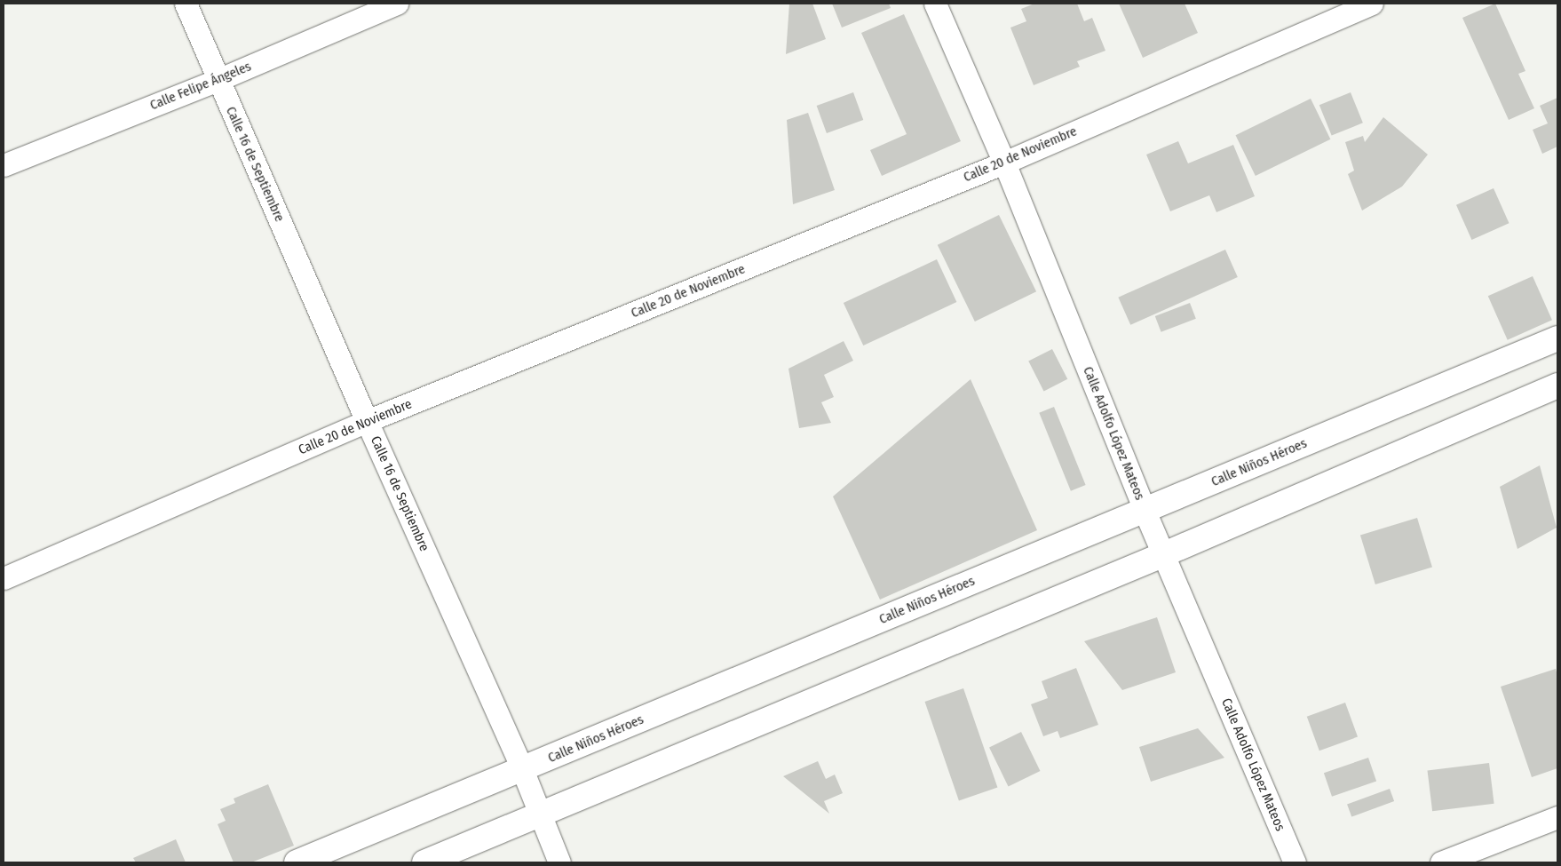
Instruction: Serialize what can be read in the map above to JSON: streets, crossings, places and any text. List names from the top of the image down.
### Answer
{
  "streets": {
    "street": [
      "Calle Felipe Ángeles",
      "Calle 20 de Noviembre",
      "Calle 16 de Septiembre",
      "Calle Adolfo López Mateos",
      "Calle Niños Héroes"
    ]
  },
  "crossings": [
    ["Calle Felipe Ángeles", "Calle 16 de Septiembre"],
    ["Calle 20 de Noviembre", "Calle 16 de Septiembre"],
    ["Calle 20 de Noviembre", "Calle Adolfo López Mateos"],
    ["Calle 16 de Septiembre", "Calle Niños Héroes"],
    ["Calle Adolfo López Mateos", "Calle Niños Héroes"]
  ]
}
